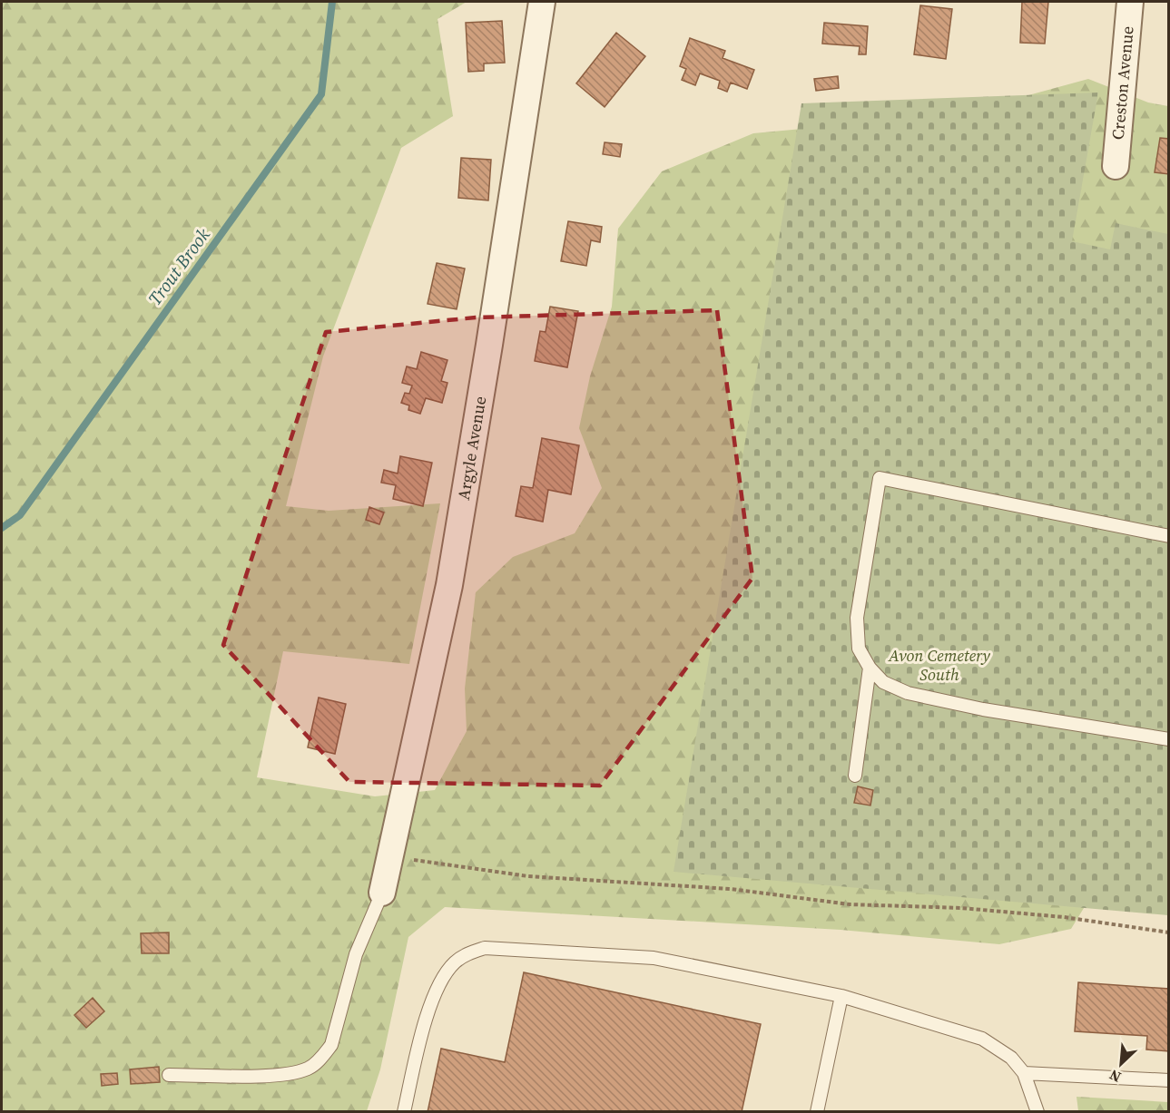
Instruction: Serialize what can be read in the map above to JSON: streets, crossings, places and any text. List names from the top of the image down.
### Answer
{
  "streets": {
    "street": ["Creston Avenue", "Argyle Avenue"]
  },
  "water": ["Trout Brook"],
  "parks": ["Avon Cemetery South"],
  "north": "bottom left"
}
